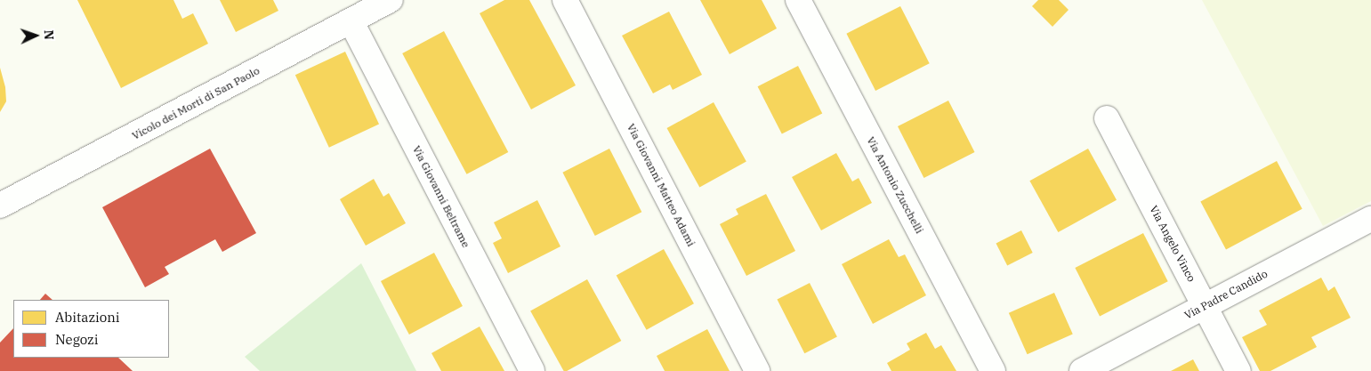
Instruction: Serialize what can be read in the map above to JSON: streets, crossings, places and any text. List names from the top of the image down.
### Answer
{
  "streets": {
    "street": [
      "Vicolo dei Morti di San Paolo",
      "Via Giovanni Matteo Adami",
      "Via Antonio Zucchelli",
      "Via Giovanni Beltrame",
      "Via Angelo Vinco",
      "Via Padre Candido"
    ]
  },
  "crossings": [
    ["Vicolo dei Morti di San Paolo", "Via Giovanni Beltrame"],
    ["Via Angelo Vinco", "Via Padre Candido"]
  ],
  "legend": ["Abitazioni", "Negozi"],
  "north": "right"
}
